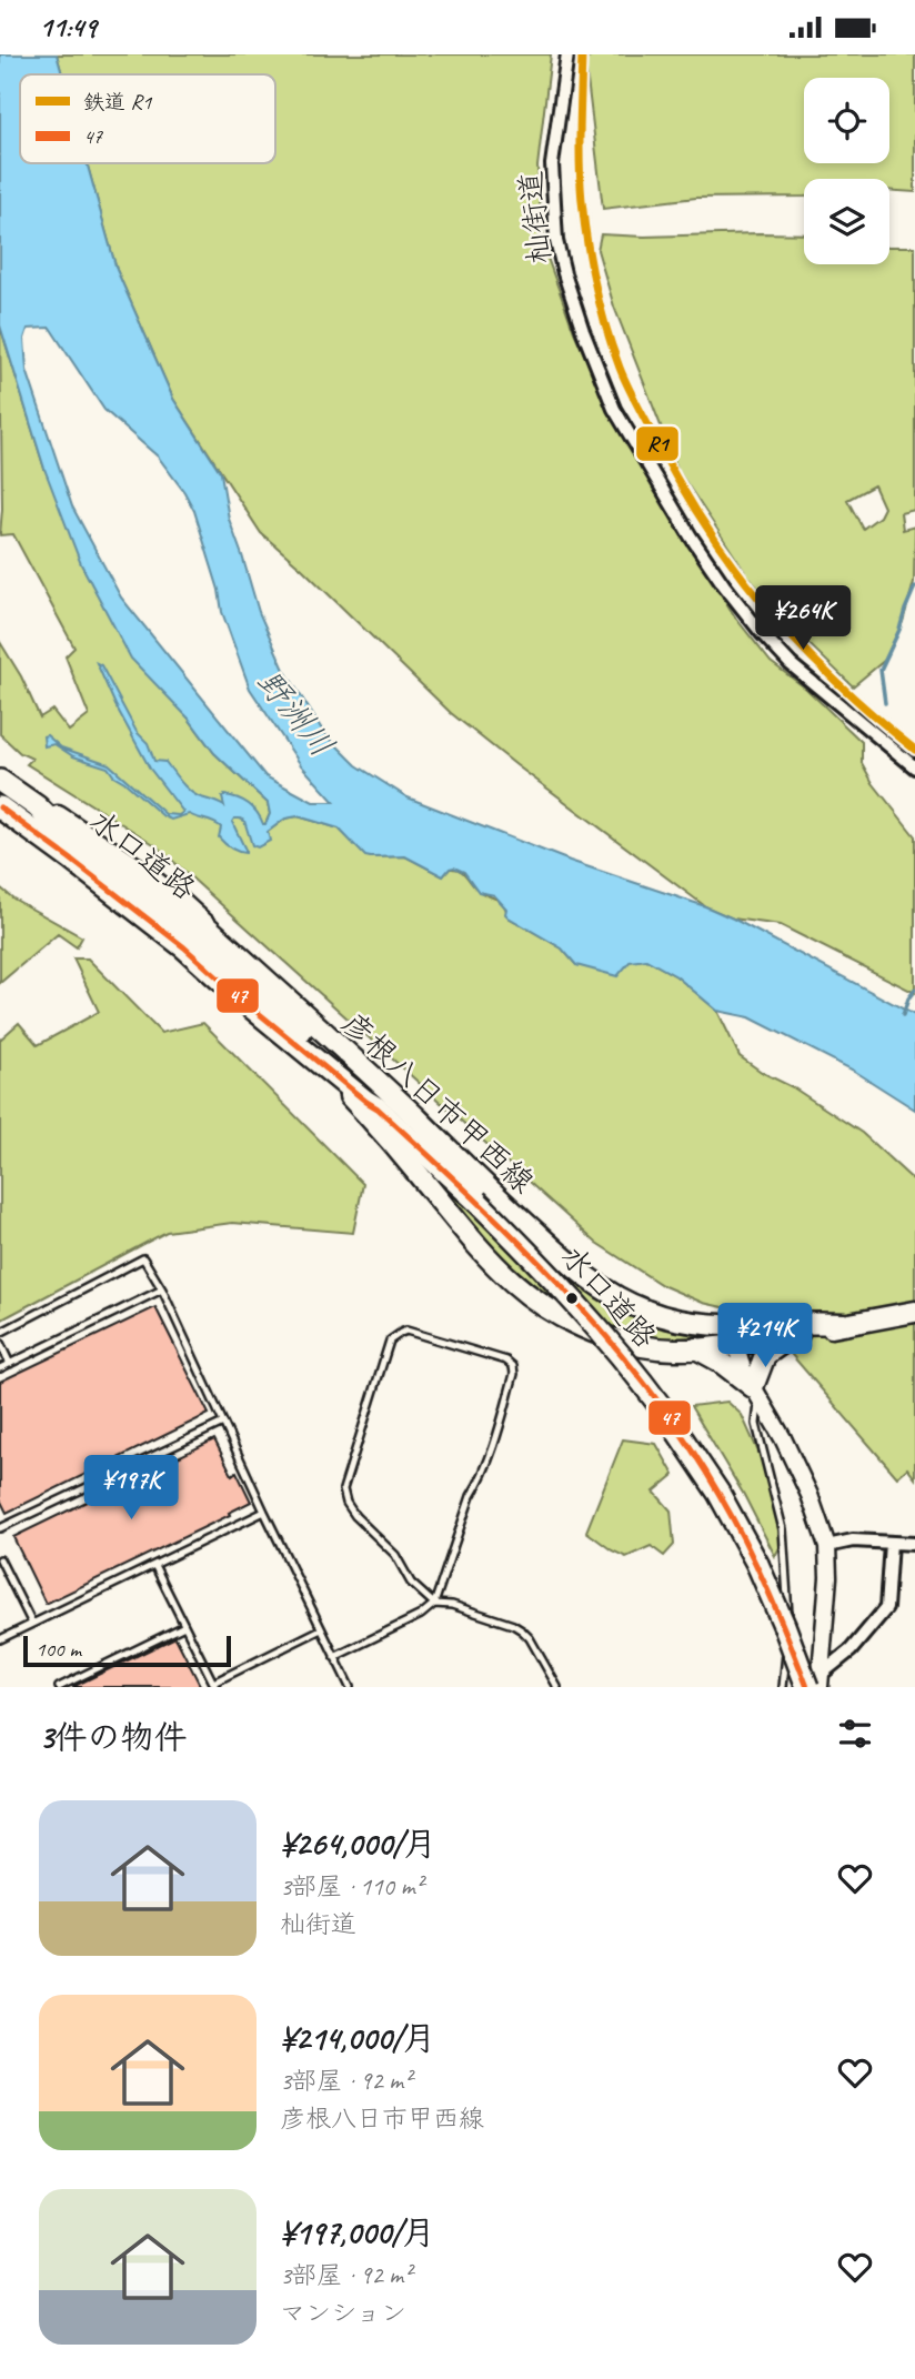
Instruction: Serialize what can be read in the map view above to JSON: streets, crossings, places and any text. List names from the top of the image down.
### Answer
{
  "streets": {
    "highway": ["水口道路"],
    "main road": ["彦根八日市甲西線"],
    "street": ["杣街道"]
  },
  "crossings": [
    ["水口道路", "彦根八日市甲西線"]
  ],
  "water": ["野洲川"],
  "lines": ["rail line R1", "transit line 47"],
  "legend": ["鉄道 R1", "47"],
  "scale_bar": "100 m",
  "page": {
    "status": "11:49",
    "price": ["¥264K", "¥214K", "¥197K"],
    "scale": "100 m",
    "heading": "3件の物件",
    "list": [
      {
        "name": "¥264,000/月",
        "note": "3部屋 · 110 m² · 杣街道"
      },
      {
        "name": "¥214,000/月",
        "note": "3部屋 · 92 m² · 彦根八日市甲西線"
      },
      {
        "name": "¥197,000/月",
        "note": "3部屋 · 92 m² · マンション"
      }
    ]
  }
}
